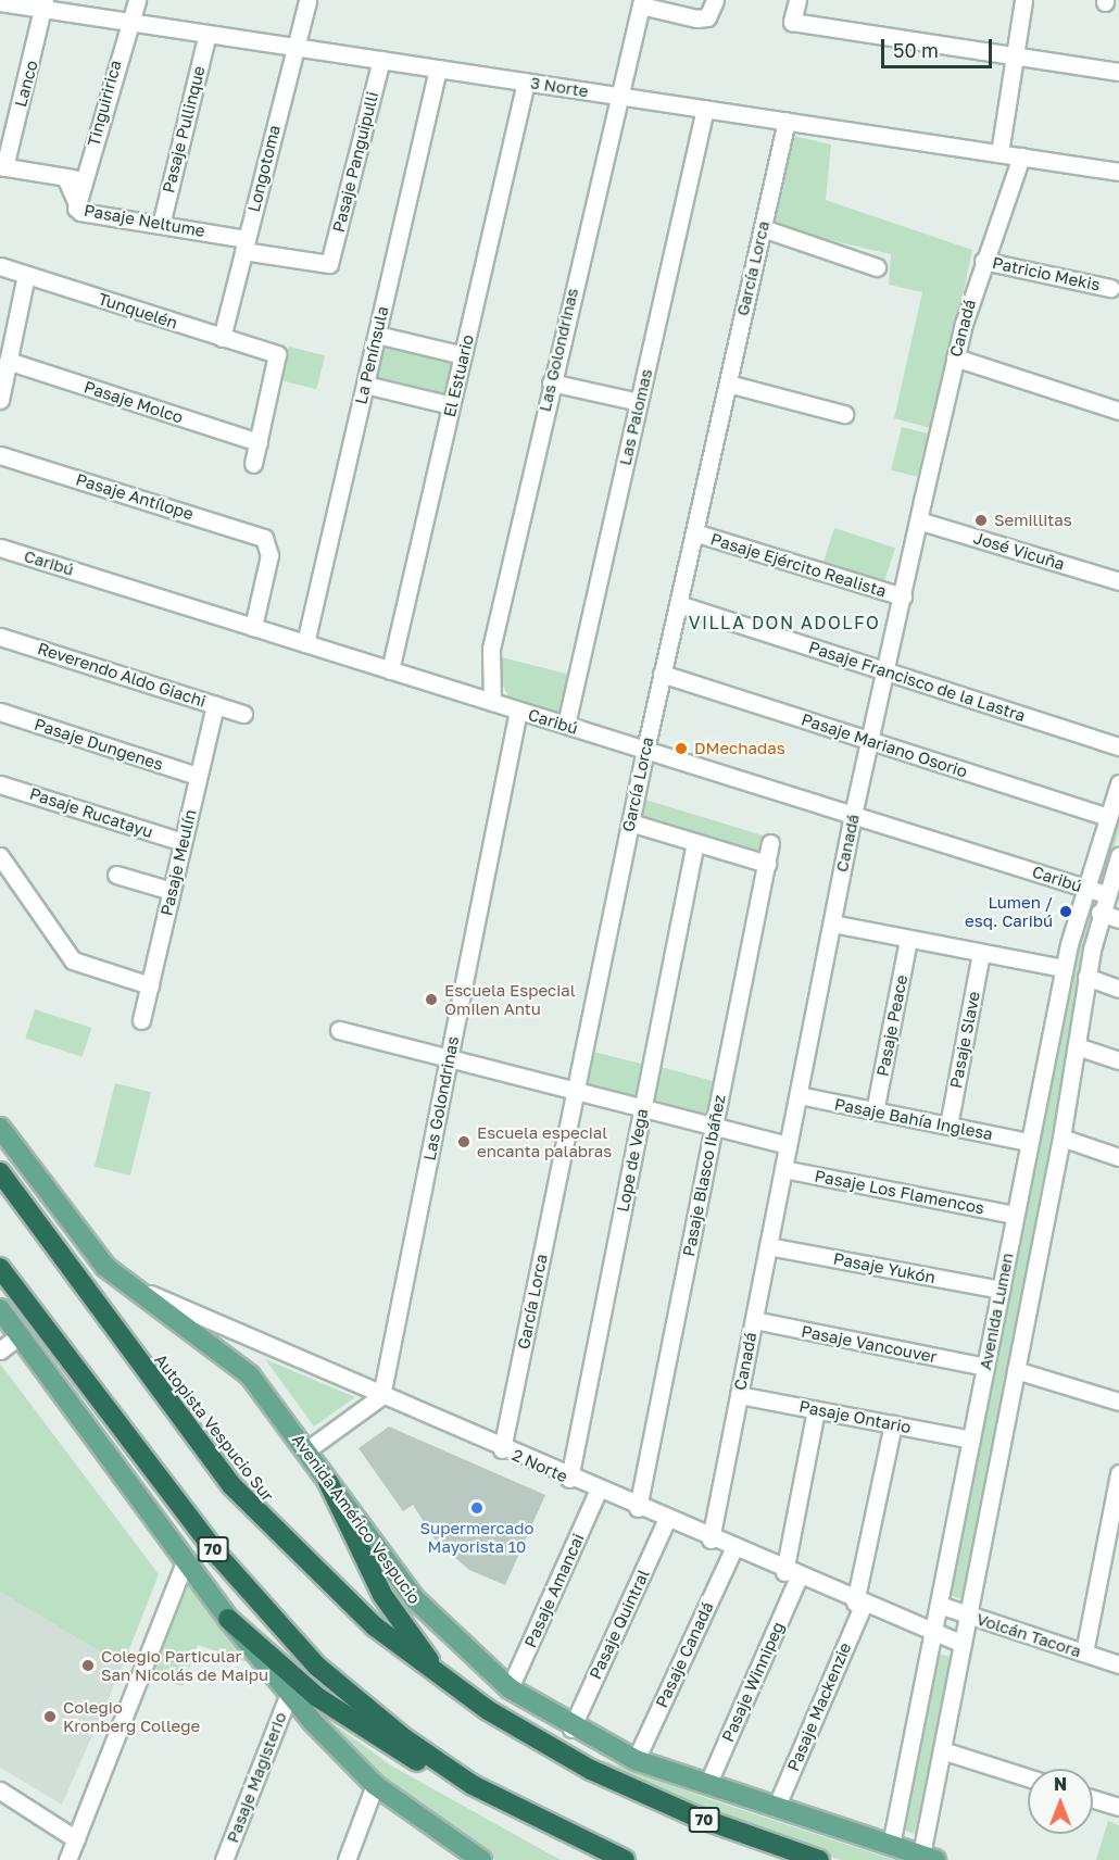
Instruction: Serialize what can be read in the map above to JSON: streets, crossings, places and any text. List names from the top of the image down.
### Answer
{
  "streets": {
    "highway": ["Autopista Vespucio Sur", "70"],
    "main road": ["Avenida Américo Vespucio"],
    "street": [
      "Lanco",
      "3 Norte",
      "Tinguiririca",
      "Pasaje Pullinque",
      "Pasaje Panguipulli",
      "Longotoma",
      "Pasaje Neltume",
      "García Lorca",
      "Patricio Mekis",
      "Tunquelén",
      "Canadá",
      "Las Golondrinas",
      "La Península",
      "El Estuario",
      "Pasaje Molco",
      "Las Palomas",
      "Pasaje Antílope",
      "José Vicuña",
      "Caribú",
      "Pasaje Ejército Realista",
      "Reverendo Aldo Giachi",
      "Pasaje Francisco de la Lastra",
      "Pasaje Dungenes",
      "Pasaje Mariano Osorio",
      "Pasaje Rucatayu",
      "Pasaje Meulín",
      "Pasaje Peace",
      "Pasaje Slave",
      "Pasaje Bahía Inglesa",
      "Lope de Vega",
      "Pasaje Blasco Ibáñez",
      "Pasaje Los Flamencos",
      "Pasaje Yukón",
      "Avenida Lumen",
      "Pasaje Vancouver",
      "Pasaje Ontario",
      "2 Norte",
      "Pasaje Amancai",
      "Pasaje Quintral",
      "Volcán Tacora",
      "Pasaje Canadá",
      "Pasaje Winnipeg",
      "Pasaje Mackenzie",
      "Pasaje Magisterio"
    ]
  },
  "crossings": [
    ["Lanco", "3 Norte"],
    ["Lanco", "Pasaje Neltume"],
    ["3 Norte", "Tinguiririca"],
    ["3 Norte", "Pasaje Pullinque"],
    ["3 Norte", "Pasaje Panguipulli"],
    ["3 Norte", "Longotoma"],
    ["3 Norte", "García Lorca"],
    ["3 Norte", "Canadá"],
    ["3 Norte", "Las Golondrinas"],
    ["3 Norte", "La Península"],
    ["3 Norte", "El Estuario"],
    ["3 Norte", "Las Palomas"],
    ["Tinguiririca", "Pasaje Neltume"],
    ["Pasaje Pullinque", "Pasaje Neltume"],
    ["Pasaje Panguipulli", "Pasaje Neltume"],
    ["Longotoma", "Pasaje Neltume"],
    ["Longotoma", "Tunquelén"],
    ["García Lorca", "Caribú"],
    ["García Lorca", "Pasaje Ejército Realista"],
    ["García Lorca", "Pasaje Francisco de la Lastra"],
    ["García Lorca", "Pasaje Mariano Osorio"],
    ["García Lorca", "2 Norte"],
    ["Patricio Mekis", "Canadá"],
    ["Tunquelén", "Pasaje Molco"],
    ["Canadá", "José Vicuña"],
    ["Canadá", "Caribú"],
    ["Canadá", "Pasaje Ejército Realista"],
    ["Canadá", "Pasaje Francisco de la Lastra"],
    ["Canadá", "Pasaje Mariano Osorio"],
    ["Canadá", "Pasaje Bahía Inglesa"],
    ["Canadá", "Pasaje Los Flamencos"],
    ["Canadá", "Pasaje Yukón"],
    ["Canadá", "Pasaje Vancouver"],
    ["Canadá", "Pasaje Ontario"],
    ["Canadá", "2 Norte"],
    ["Las Golondrinas", "Caribú"],
    ["Las Golondrinas", "2 Norte"],
    ["La Península", "Caribú"],
    ["El Estuario", "Caribú"],
    ["Las Palomas", "Caribú"],
    ["Pasaje Antílope", "Caribú"],
    ["Caribú", "Avenida Lumen"],
    ["Reverendo Aldo Giachi", "Pasaje Meulín"],
    ["Pasaje Dungenes", "Pasaje Meulín"],
    ["Pasaje Mariano Osorio", "Avenida Lumen"],
    ["Pasaje Rucatayu", "Pasaje Meulín"],
    ["Pasaje Peace", "Pasaje Bahía Inglesa"],
    ["Pasaje Slave", "Pasaje Bahía Inglesa"],
    ["Pasaje Bahía Inglesa", "Avenida Lumen"],
    ["Lope de Vega", "2 Norte"],
    ["Pasaje Blasco Ibáñez", "2 Norte"],
    ["Pasaje Los Flamencos", "Avenida Lumen"],
    ["Pasaje Yukón", "Avenida Lumen"],
    ["Avenida Lumen", "Pasaje Vancouver"],
    ["Avenida Lumen", "Pasaje Ontario"],
    ["Avenida Lumen", "2 Norte"],
    ["Avenida Lumen", "Avenida Américo Vespucio"],
    ["Avenida Lumen", "Volcán Tacora"],
    ["Pasaje Ontario", "Pasaje Winnipeg"],
    ["Pasaje Ontario", "Pasaje Mackenzie"],
    ["2 Norte", "Avenida Américo Vespucio"],
    ["2 Norte", "Pasaje Amancai"],
    ["2 Norte", "Pasaje Quintral"],
    ["2 Norte", "Pasaje Canadá"],
    ["2 Norte", "Pasaje Winnipeg"],
    ["2 Norte", "Pasaje Mackenzie"],
    ["Avenida Américo Vespucio", "Pasaje Amancai"],
    ["Avenida Américo Vespucio", "Pasaje Quintral"],
    ["Avenida Américo Vespucio", "Pasaje Canadá"],
    ["Avenida Américo Vespucio", "Pasaje Winnipeg"],
    ["Avenida Américo Vespucio", "Pasaje Mackenzie"]
  ],
  "districts": ["VILLA DON ADOLFO"],
  "places": [
    "Semillitas",
    "DMechadas",
    "Lumen / esq. Caribú",
    "Escuela Especial Omilen Antu",
    "Escuela especial encanta palabras",
    "Supermercado Mayorista 10",
    "Colegio Particular San Nicolás de Maipu",
    "Colegio Kronberg College"
  ],
  "scale_bar": "50 m",
  "north": "top"
}
